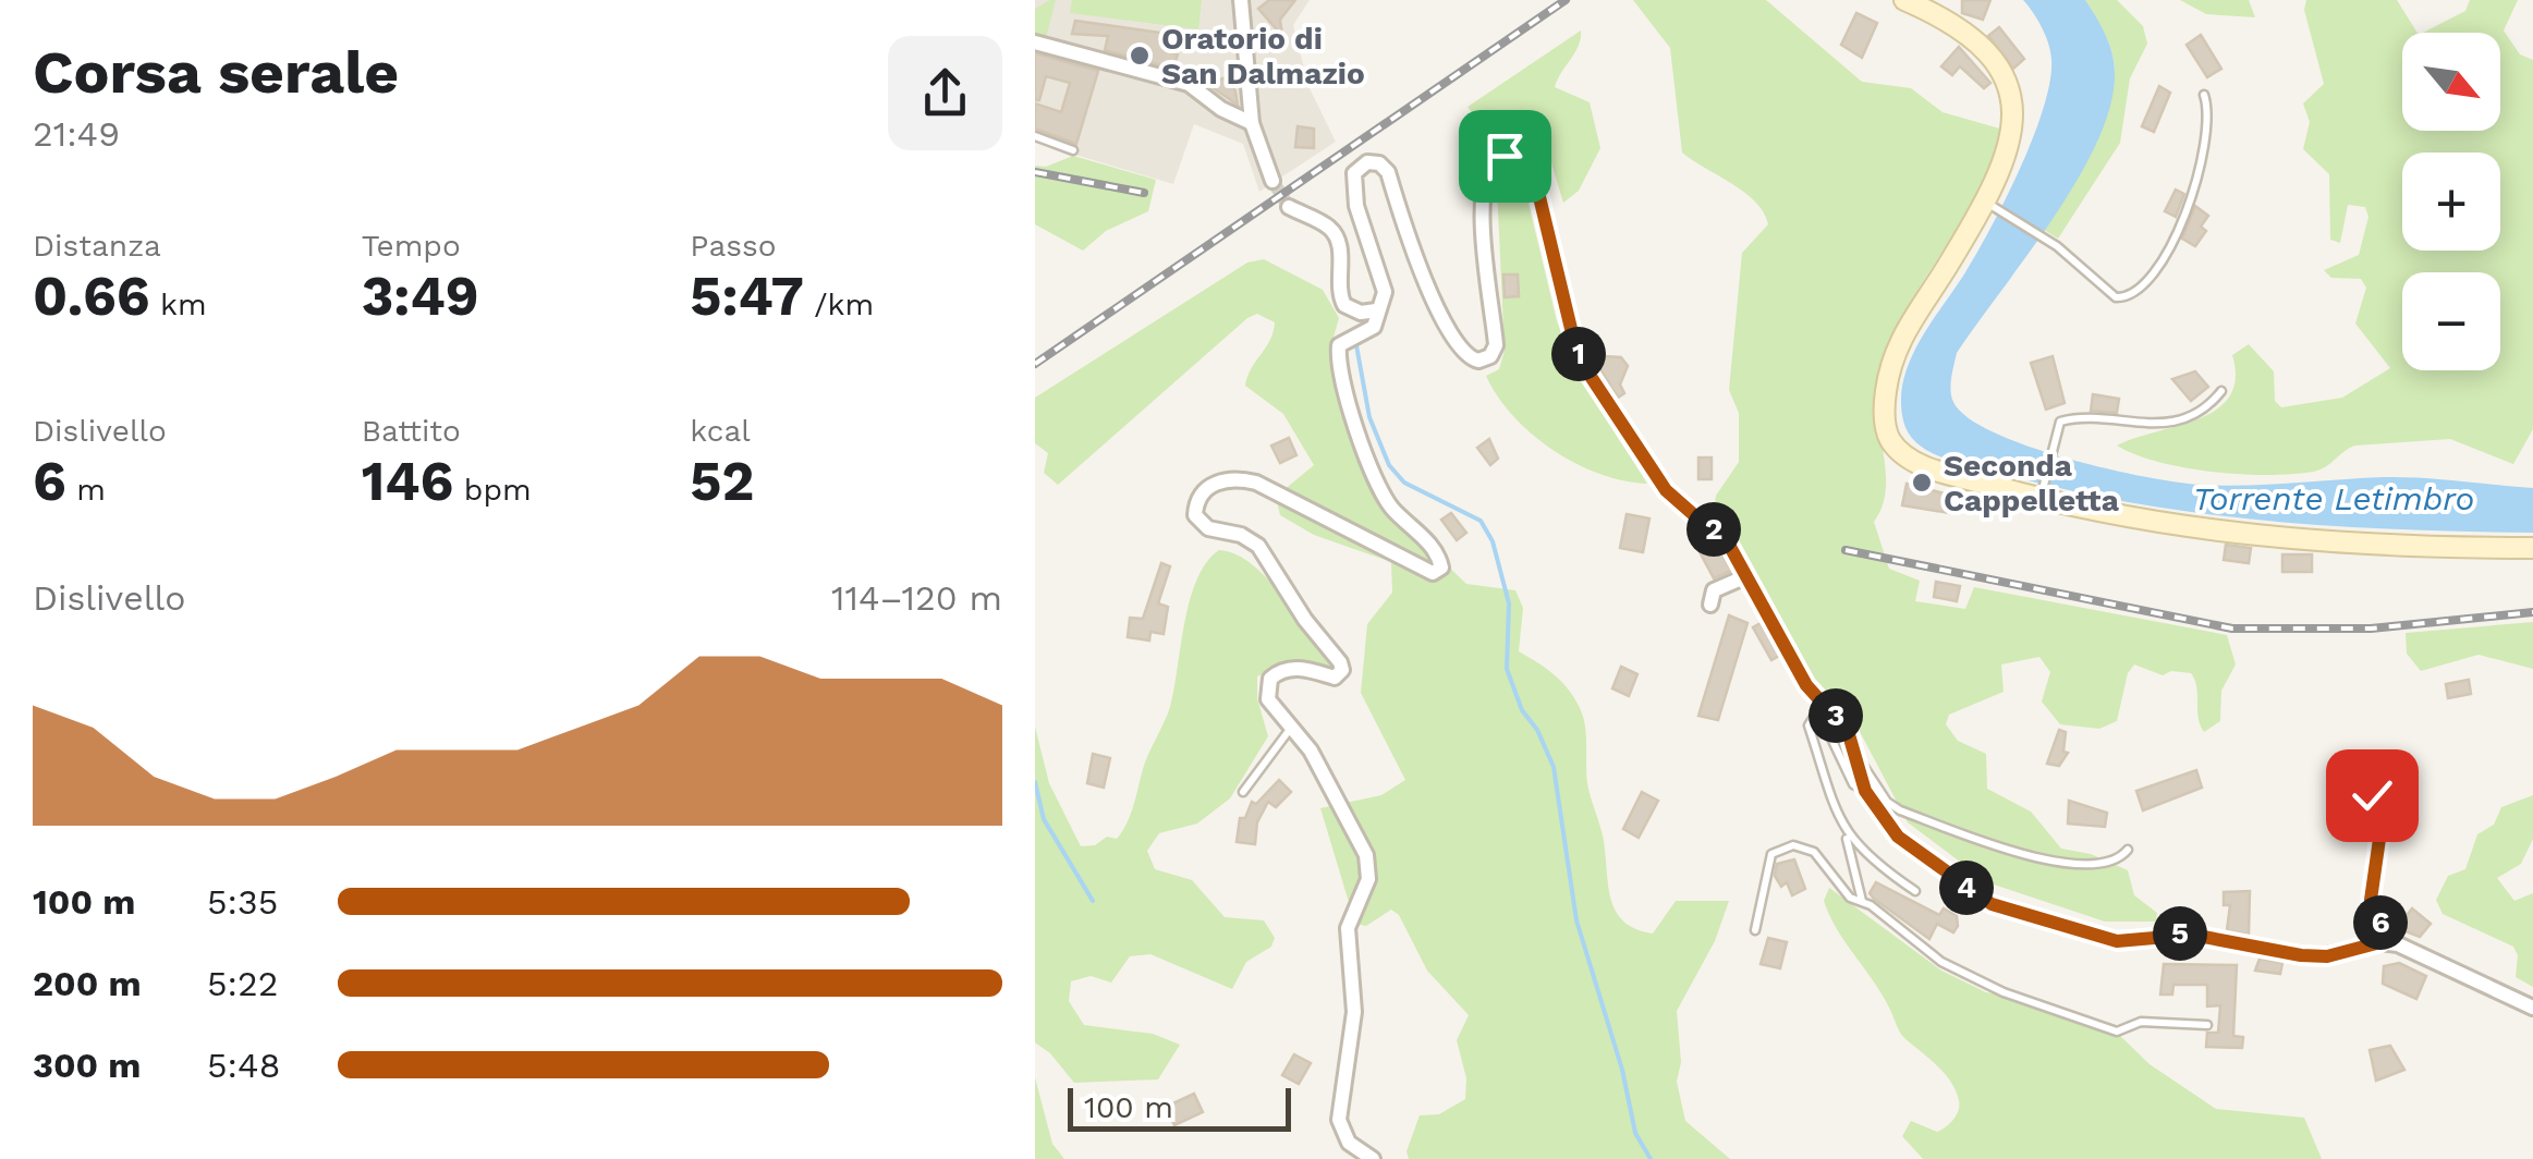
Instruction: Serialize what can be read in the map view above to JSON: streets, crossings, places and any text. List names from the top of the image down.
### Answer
{
  "water": ["Torrente Letimbro"],
  "places": ["Oratorio di San Dalmazio", "Seconda Cappelletta"],
  "scale_bar": "100 m",
  "north": "bottom right",
  "page": {
    "heading": ["Corsa serale", "21:49"],
    "map_buttons": ["+", "−"],
    "stats": [
      ["Distanza", "0.66 km"],
      ["Tempo", "3:49"],
      ["Passo", "5:47 /km"],
      ["Dislivello", "6 m"],
      ["Battito", "146 bpm"],
      ["kcal", "52"]
    ],
    "pins": [
      "1",
      "2",
      "3",
      "4",
      "6",
      "5"
    ],
    "chart": ["Dislivello", "114–120 m"],
    "list": [
      {
        "name": "100 m",
        "note": "5:35"
      },
      {
        "name": "200 m",
        "note": "5:22"
      },
      {
        "name": "300 m",
        "note": "5:48"
      }
    ],
    "scale": "100 m"
  }
}
